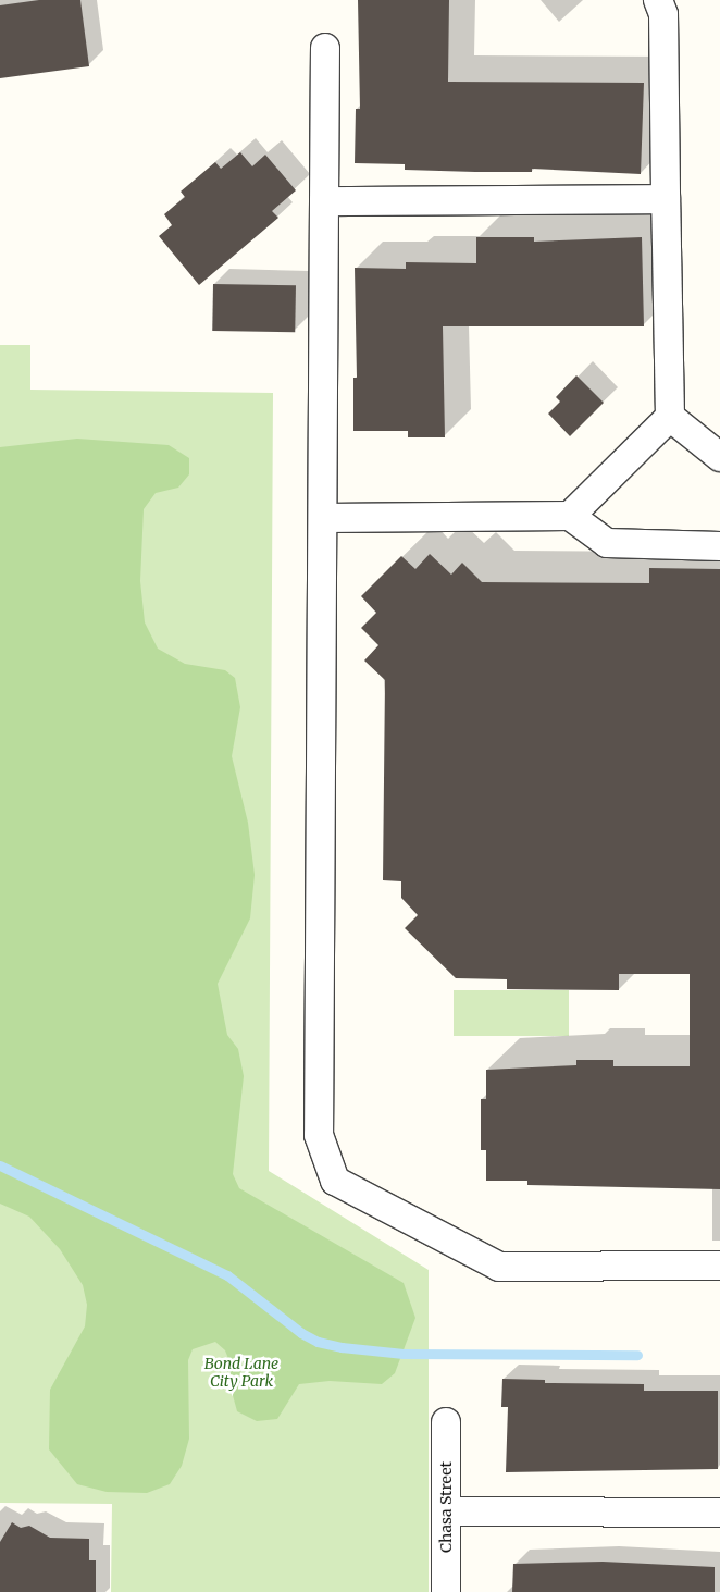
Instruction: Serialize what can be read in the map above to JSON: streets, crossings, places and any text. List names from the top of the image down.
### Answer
{
  "streets": {
    "street": ["Chasa Street"]
  },
  "parks": ["Bond Lane City Park"]
}
